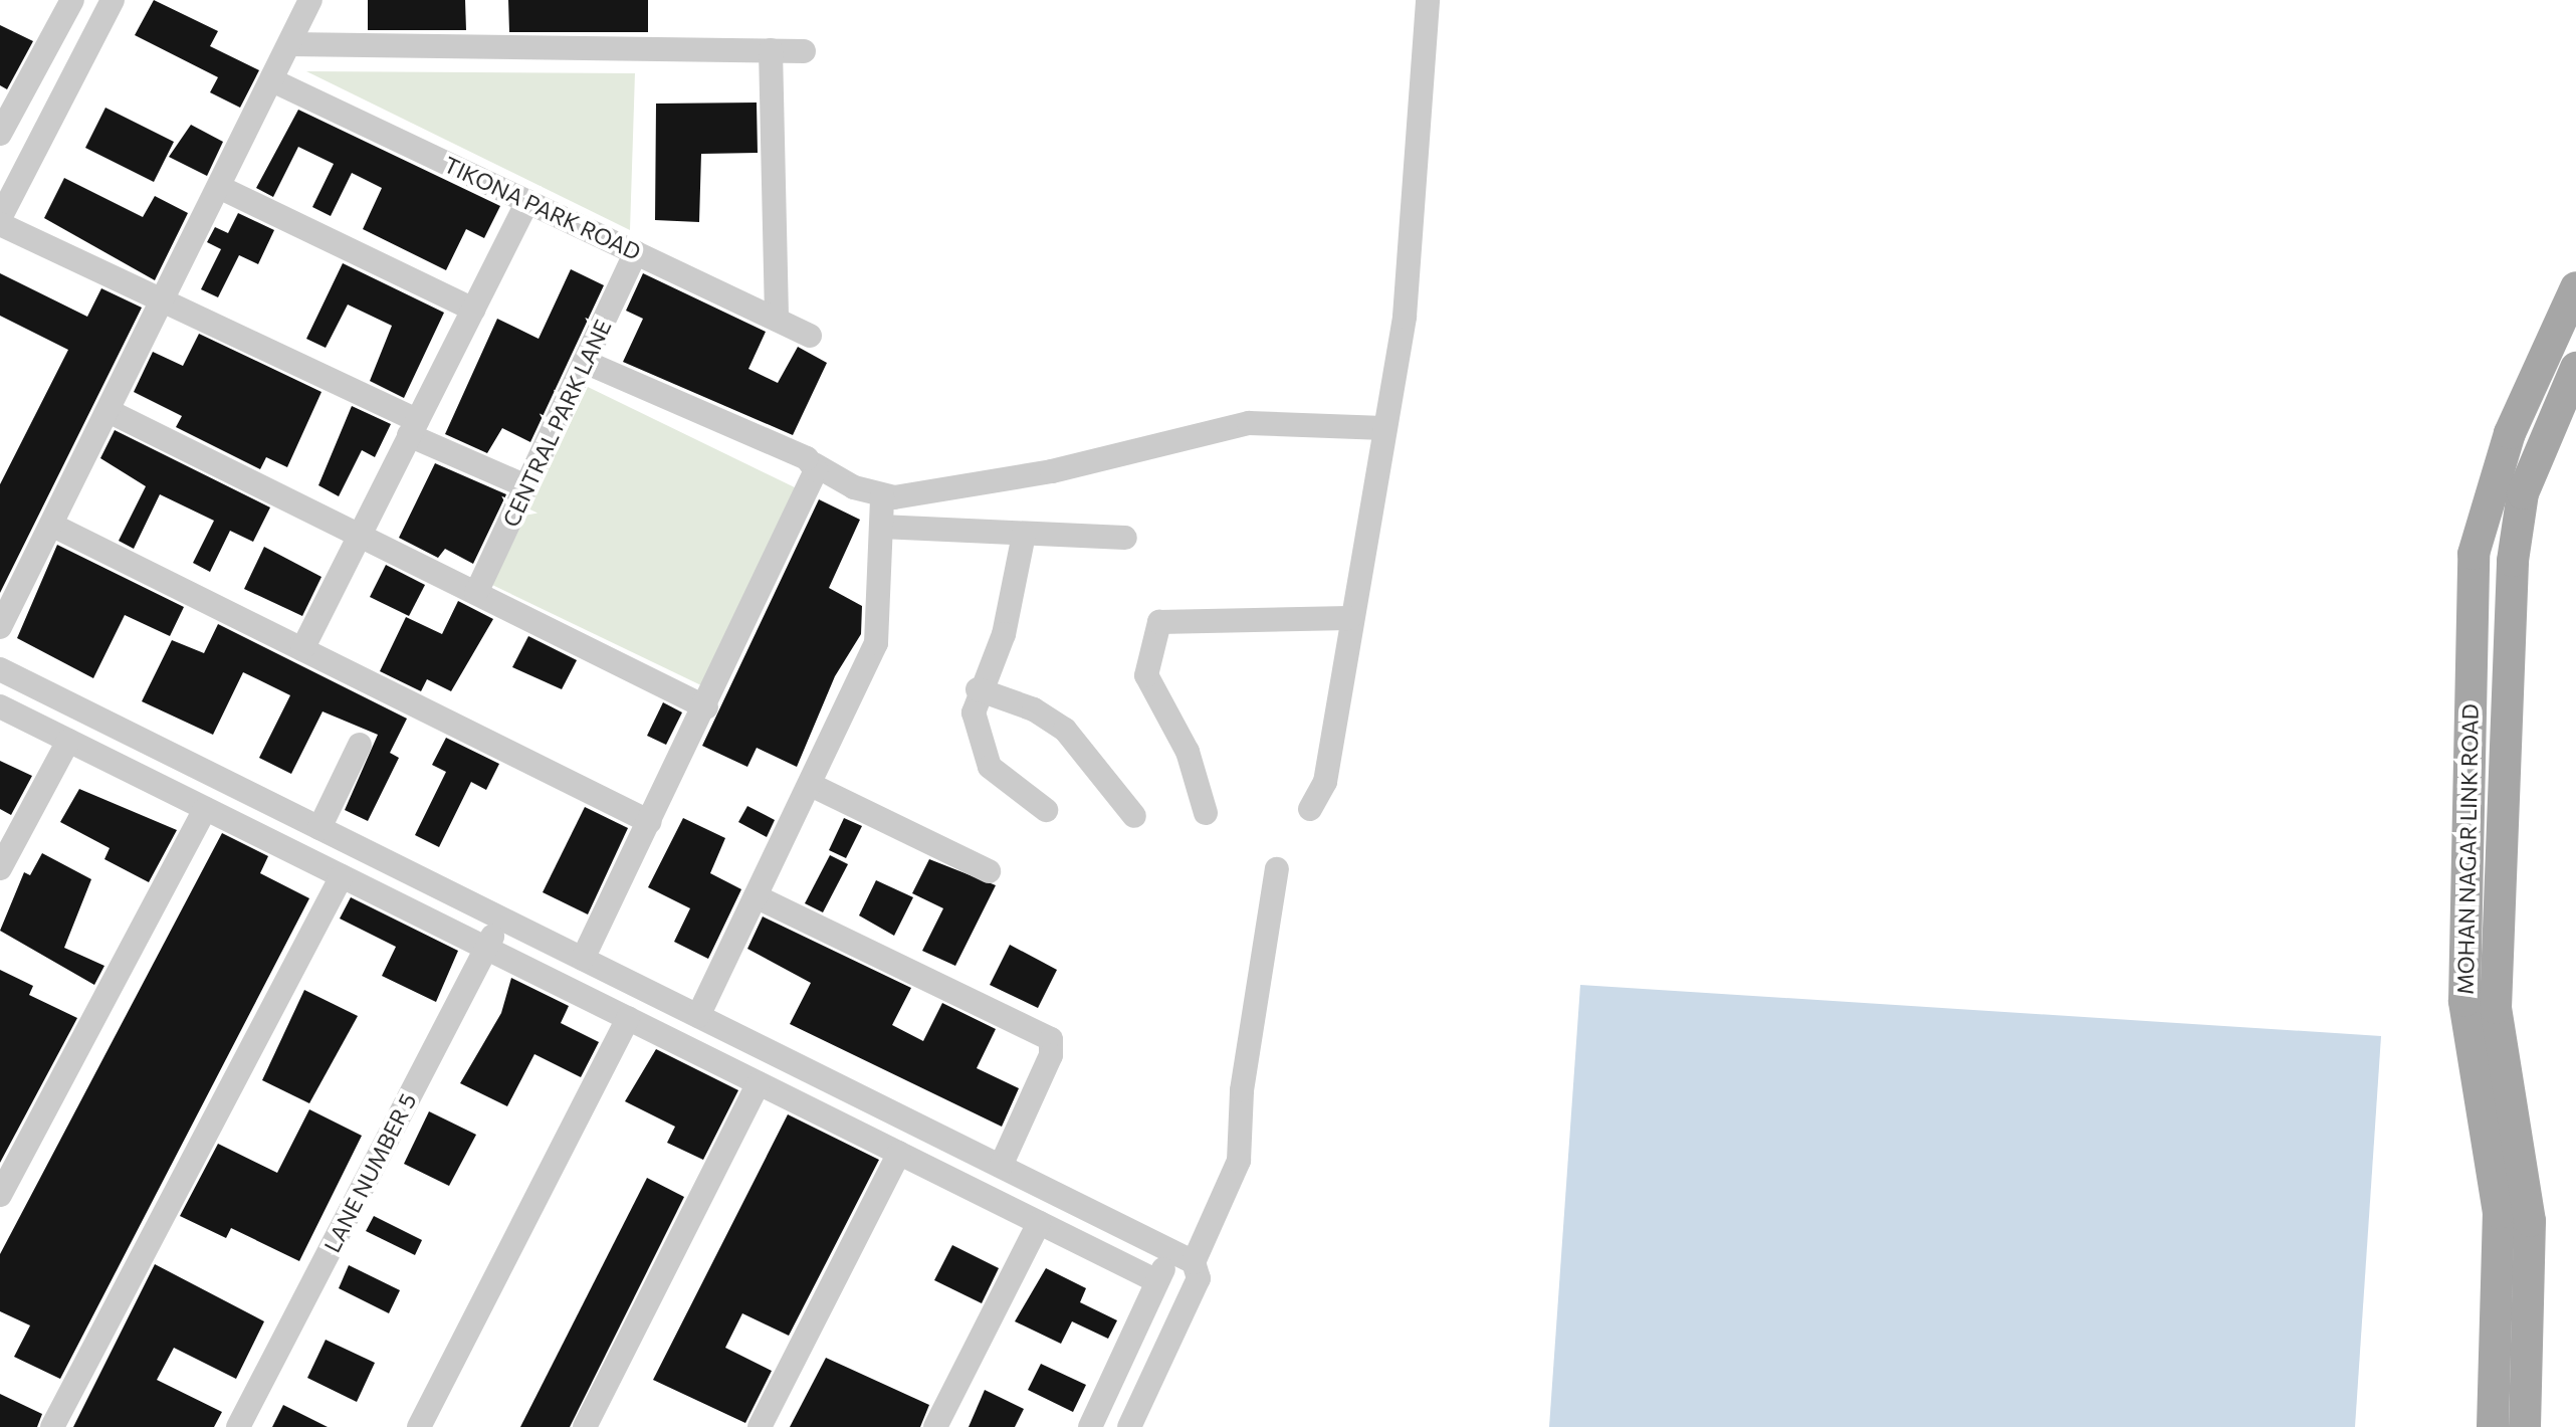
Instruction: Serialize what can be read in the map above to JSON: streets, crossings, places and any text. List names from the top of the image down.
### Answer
{
  "streets": {
    "main road": ["MOHAN NAGAR LINK ROAD"],
    "street": ["TIKONA PARK ROAD", "CENTRAL PARK LANE", "LANE NUMBER 5"]
  },
  "crossings": [
    ["TIKONA PARK ROAD", "CENTRAL PARK LANE"]
  ]
}
